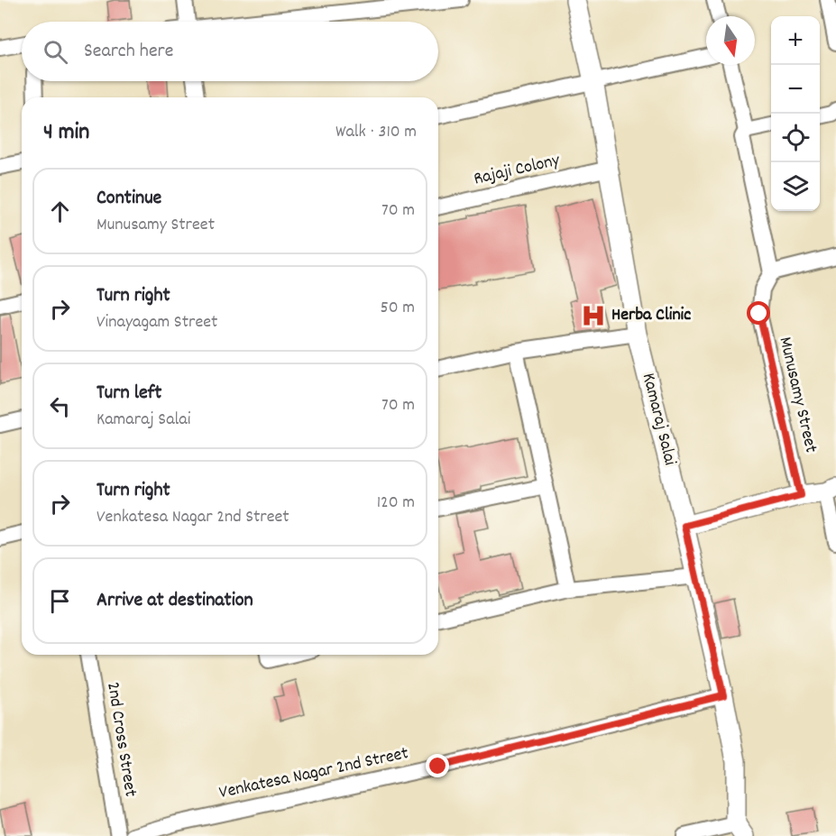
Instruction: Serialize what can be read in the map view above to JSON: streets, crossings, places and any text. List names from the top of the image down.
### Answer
{
  "streets": {
    "street": [
      "Rajaji Colony",
      "Munusamy Street",
      "Kamaraj Salai",
      "2nd Cross Street",
      "Venkatesa Nagar 2nd Street"
    ]
  },
  "crossings": [
    ["Rajaji Colony", "Kamaraj Salai"],
    ["Kamaraj Salai", "Venkatesa Nagar 2nd Street"]
  ],
  "places": {
    "hospital": ["Herba Clinic"]
  },
  "north": "bottom",
  "page": {
    "map_buttons": ["+", "−"],
    "search": "Search here",
    "heading": ["4 min", "Walk · 310 m"],
    "list": [
      ["Continue", "Munusamy Street", "70 m"],
      ["Turn right", "Vinayagam Street", "50 m"],
      ["Turn left", "Kamaraj Salai", "70 m"],
      ["Turn right", "Venkatesa Nagar 2nd Street", "120 m"],
      "Arrive at destination"
    ]
  }
}
